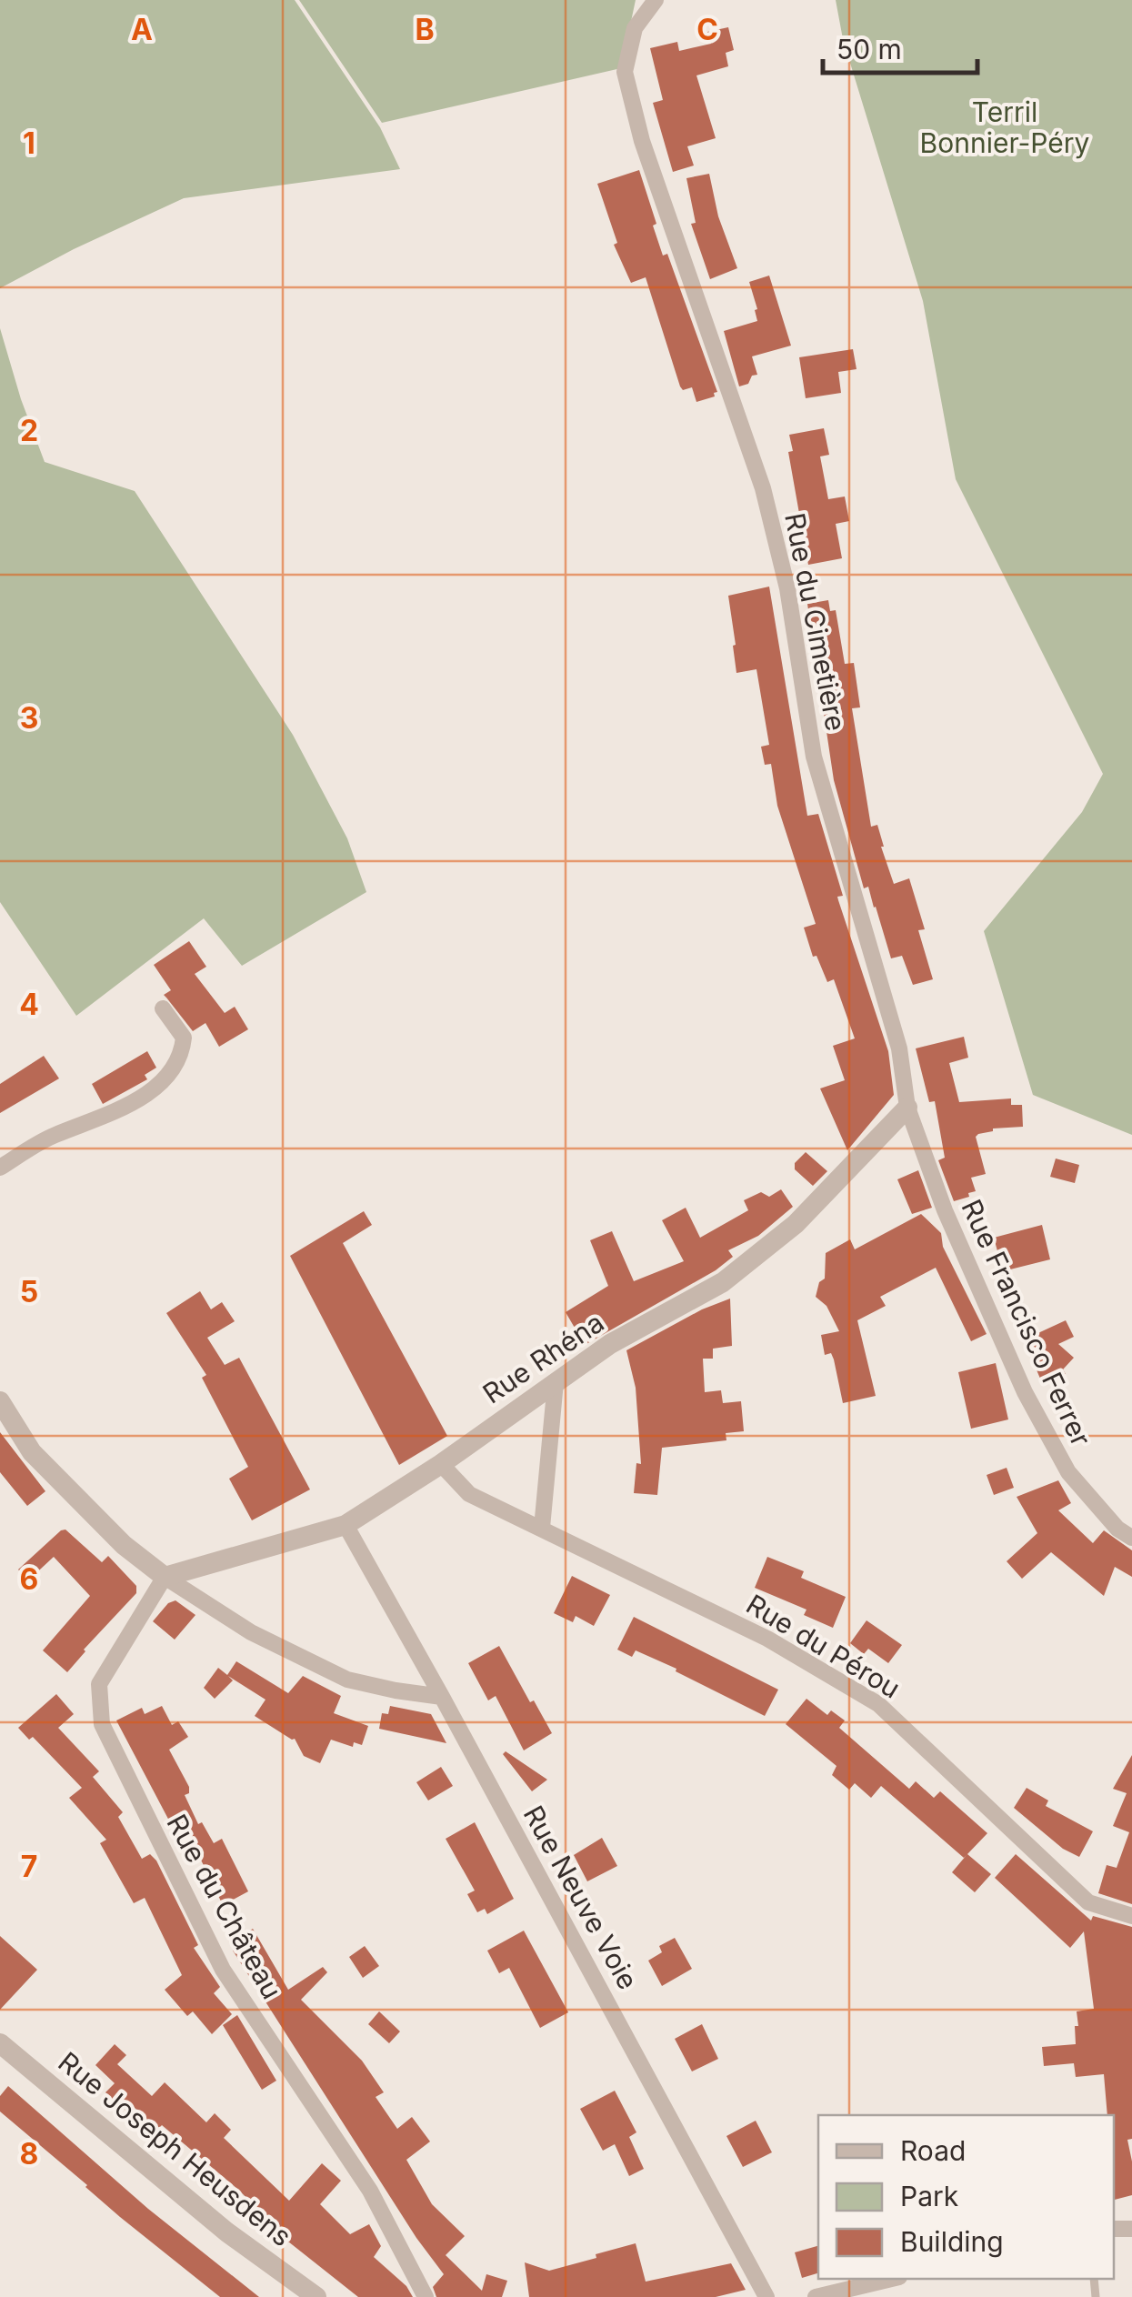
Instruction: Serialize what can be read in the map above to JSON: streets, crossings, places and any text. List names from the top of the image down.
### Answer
{
  "streets": {
    "street": [
      "Rue du Cimetière",
      "Rue Francisco Ferrer",
      "Rue Rhéna",
      "Rue du Pérou",
      "Rue Neuve Voie",
      "Rue du Château",
      "Rue Joseph Heusdens"
    ]
  },
  "crossings": [
    ["Rue du Cimetière", "Rue Francisco Ferrer"],
    ["Rue du Cimetière", "Rue Rhéna"],
    ["Rue Francisco Ferrer", "Rue Rhéna"],
    ["Rue Rhéna", "Rue du Pérou"],
    ["Rue Rhéna", "Rue Neuve Voie"],
    ["Rue Rhéna", "Rue du Château"]
  ],
  "parks": ["Terril Bonnier-Péry"],
  "legend": ["Road", "Park", "Building"],
  "scale_bar": "50 m",
  "grid": {
    "columns": ["A", "B", "C"],
    "rows": [
      "1",
      "2",
      "3",
      "4",
      "5",
      "6",
      "7",
      "8"
    ]
  }
}
